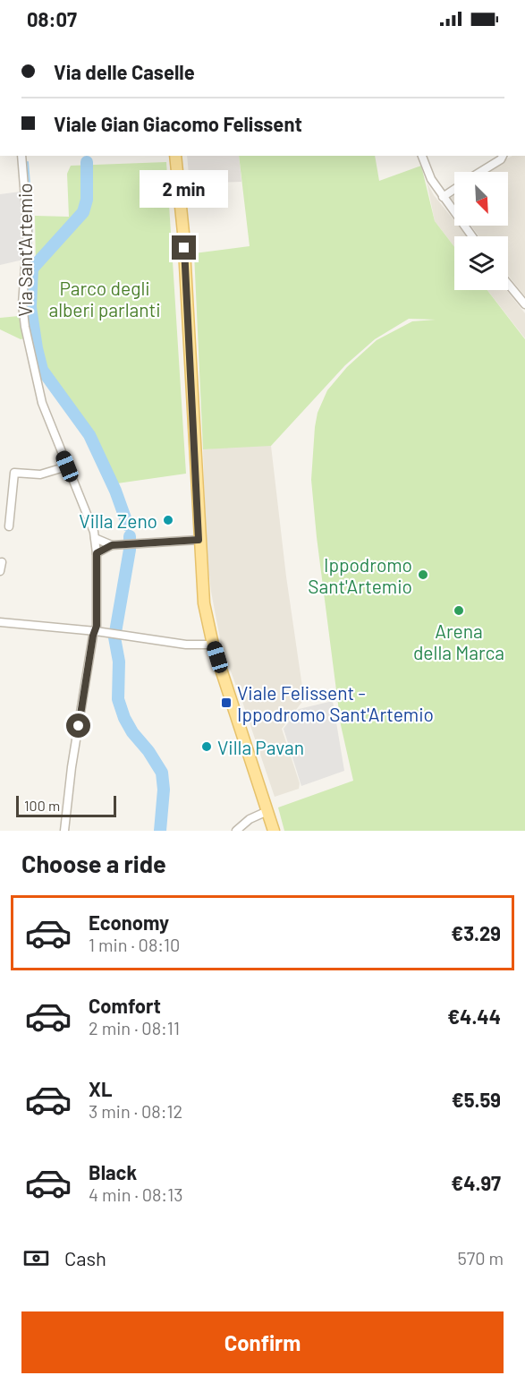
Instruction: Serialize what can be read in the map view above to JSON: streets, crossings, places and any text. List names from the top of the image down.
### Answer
{
  "streets": {
    "street": ["Via Sant'Artemio"]
  },
  "parks": ["Parco degli alberi parlanti"],
  "places": {
    "other": [
      "Villa Zeno",
      "Ippodromo Sant'Artemio",
      "Arena della Marca",
      "Villa Pavan"
    ],
    "transit": ["Viale Felissent - Ippodromo Sant'Artemio"]
  },
  "scale_bar": "100 m",
  "north": "bottom right",
  "page": {
    "status": "08:07",
    "banner": ["Via delle Caselle", "Viale Gian Giacomo Felissent"],
    "bubble": "2 min",
    "scale": "100 m",
    "heading": "Choose a ride",
    "list": [
      {
        "name": "Economy",
        "note": "1 min · 08:10",
        "value": "€3.29"
      },
      {
        "name": "Comfort",
        "note": "2 min · 08:11",
        "value": "€4.44"
      },
      {
        "name": "XL",
        "note": "3 min · 08:12",
        "value": "€5.59"
      },
      {
        "name": "Black",
        "note": "4 min · 08:13",
        "value": "€4.97"
      }
    ],
    "pay": ["Cash", "570 m"],
    "buttons": "Confirm"
  }
}
